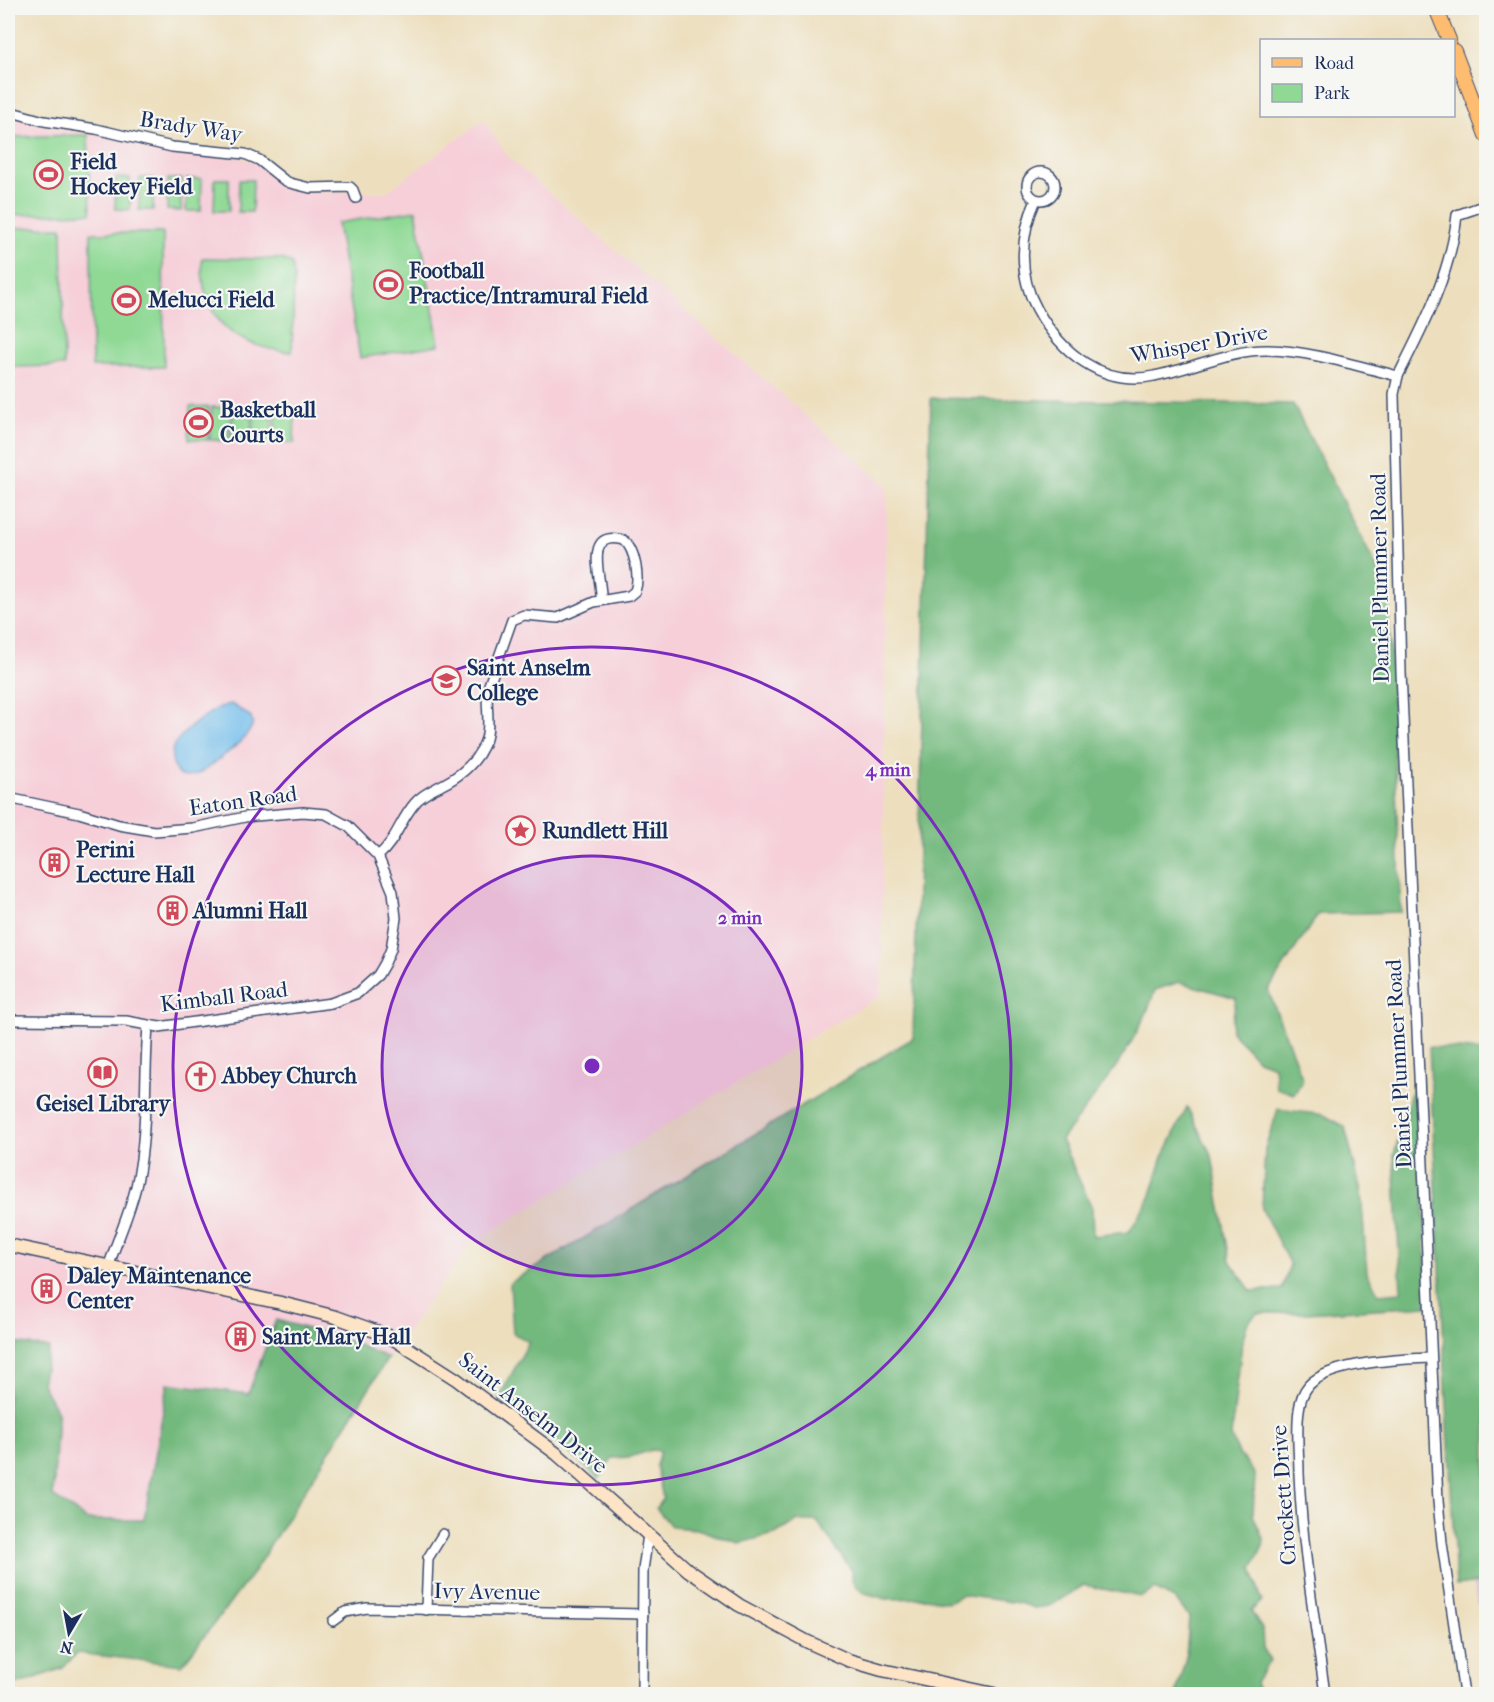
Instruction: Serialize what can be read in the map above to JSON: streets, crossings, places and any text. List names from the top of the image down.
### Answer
{
  "streets": {
    "street": [
      "Brady Way",
      "Whisper Drive",
      "Daniel Plummer Road",
      "Eaton Road",
      "Kimball Road",
      "Saint Anselm Drive",
      "Crockett Drive",
      "Ivy Avenue"
    ]
  },
  "crossings": [
    ["Whisper Drive", "Daniel Plummer Road"],
    ["Daniel Plummer Road", "Crockett Drive"],
    ["Eaton Road", "Kimball Road"],
    ["Kimball Road", "Saint Anselm Drive"]
  ],
  "places": {
    "sports": [
      "Field Hockey Field",
      "Football Practice/Intramural Field",
      "Melucci Field",
      "Basketball Courts"
    ],
    "school or university": ["Saint Anselm College"],
    "place": ["Rundlett Hill"],
    "building": [
      "Perini Lecture Hall",
      "Alumni Hall",
      "Daley Maintenance Center",
      "Saint Mary Hall"
    ],
    "library": ["Geisel Library"],
    "church": ["Abbey Church"]
  },
  "legend": ["Road", "Park"],
  "north": "bottom",
  "rings": ["4 min", "2 min"]
}
